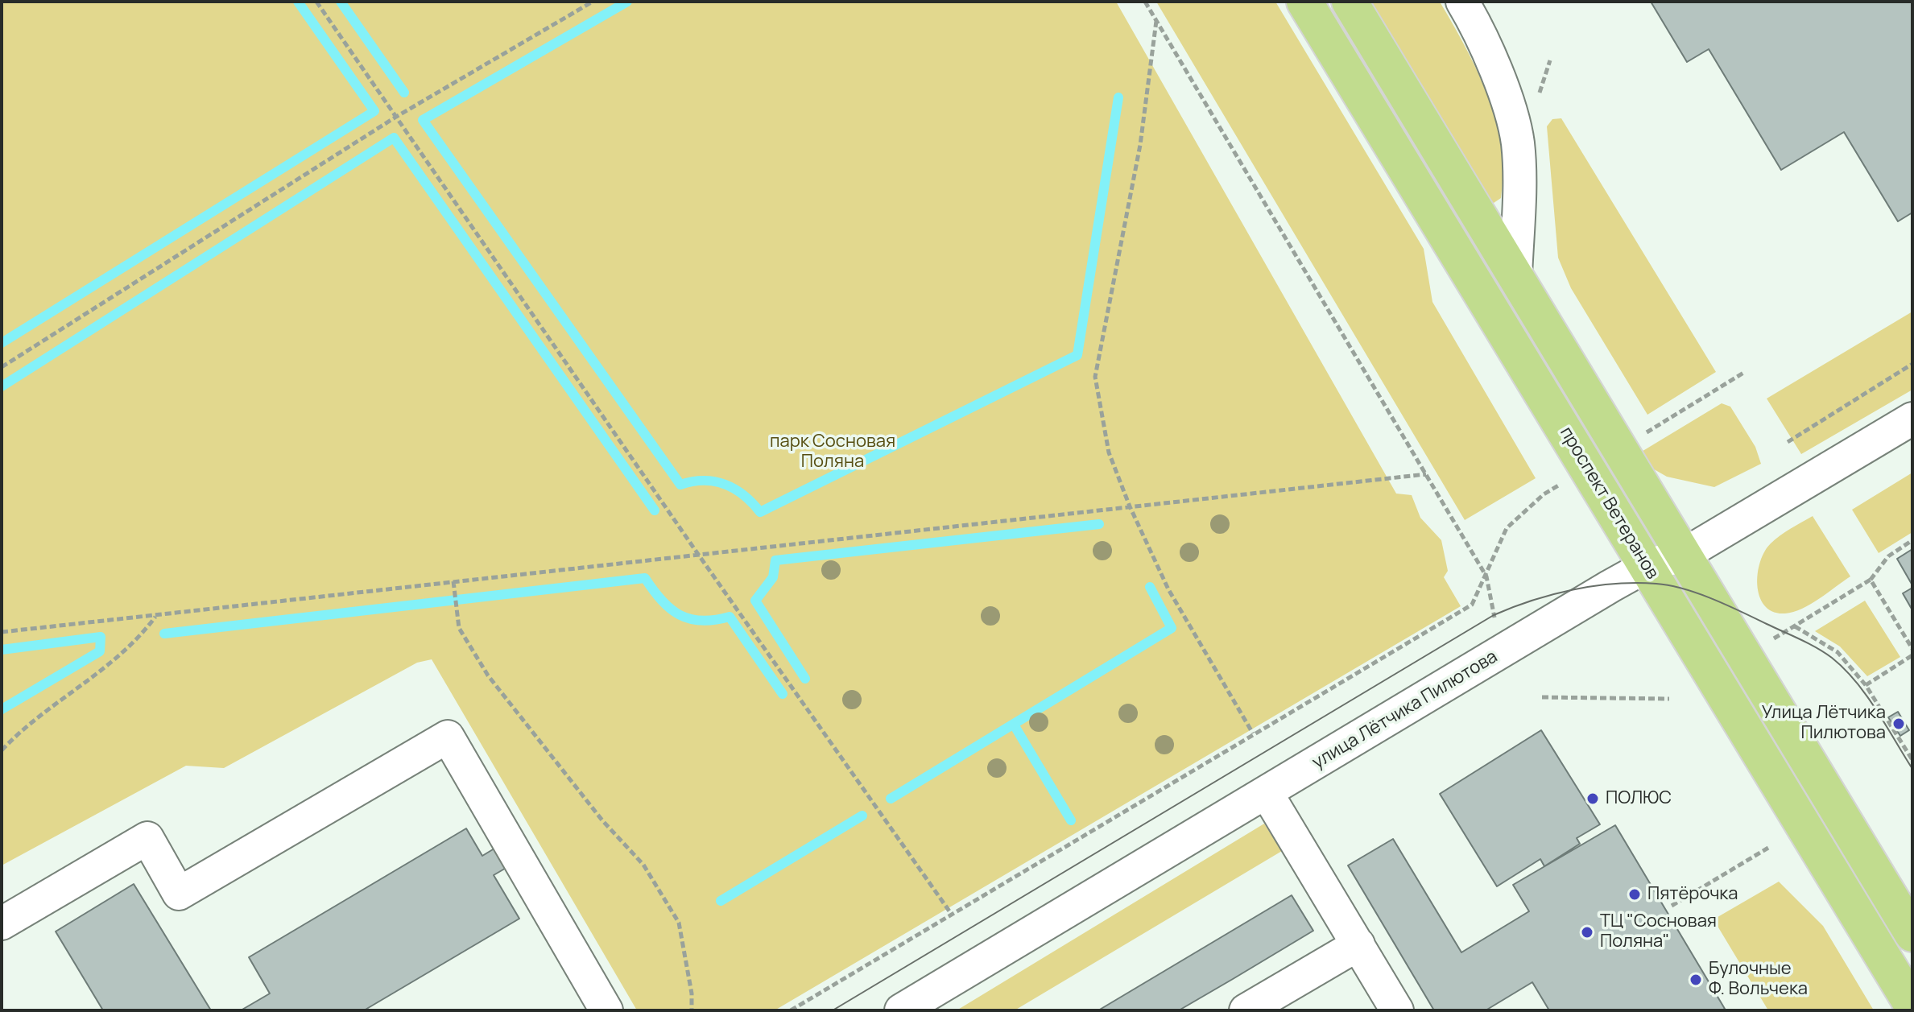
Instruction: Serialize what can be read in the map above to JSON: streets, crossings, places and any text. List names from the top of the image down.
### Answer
{
  "streets": {
    "main road": ["проспект Ветеранов"],
    "street": ["улица Лётчика Пилютова"]
  },
  "crossings": [
    ["проспект Ветеранов", "улица Лётчика Пилютова"]
  ],
  "parks": ["парк Сосновая Поляна"],
  "places": [
    "Улица Лётчика Пилютова",
    "ПОЛЮС",
    "Пятёрочка",
    "ТЦ \"Сосновая Поляна\"",
    "Булочные Ф. Вольчека"
  ]
}
